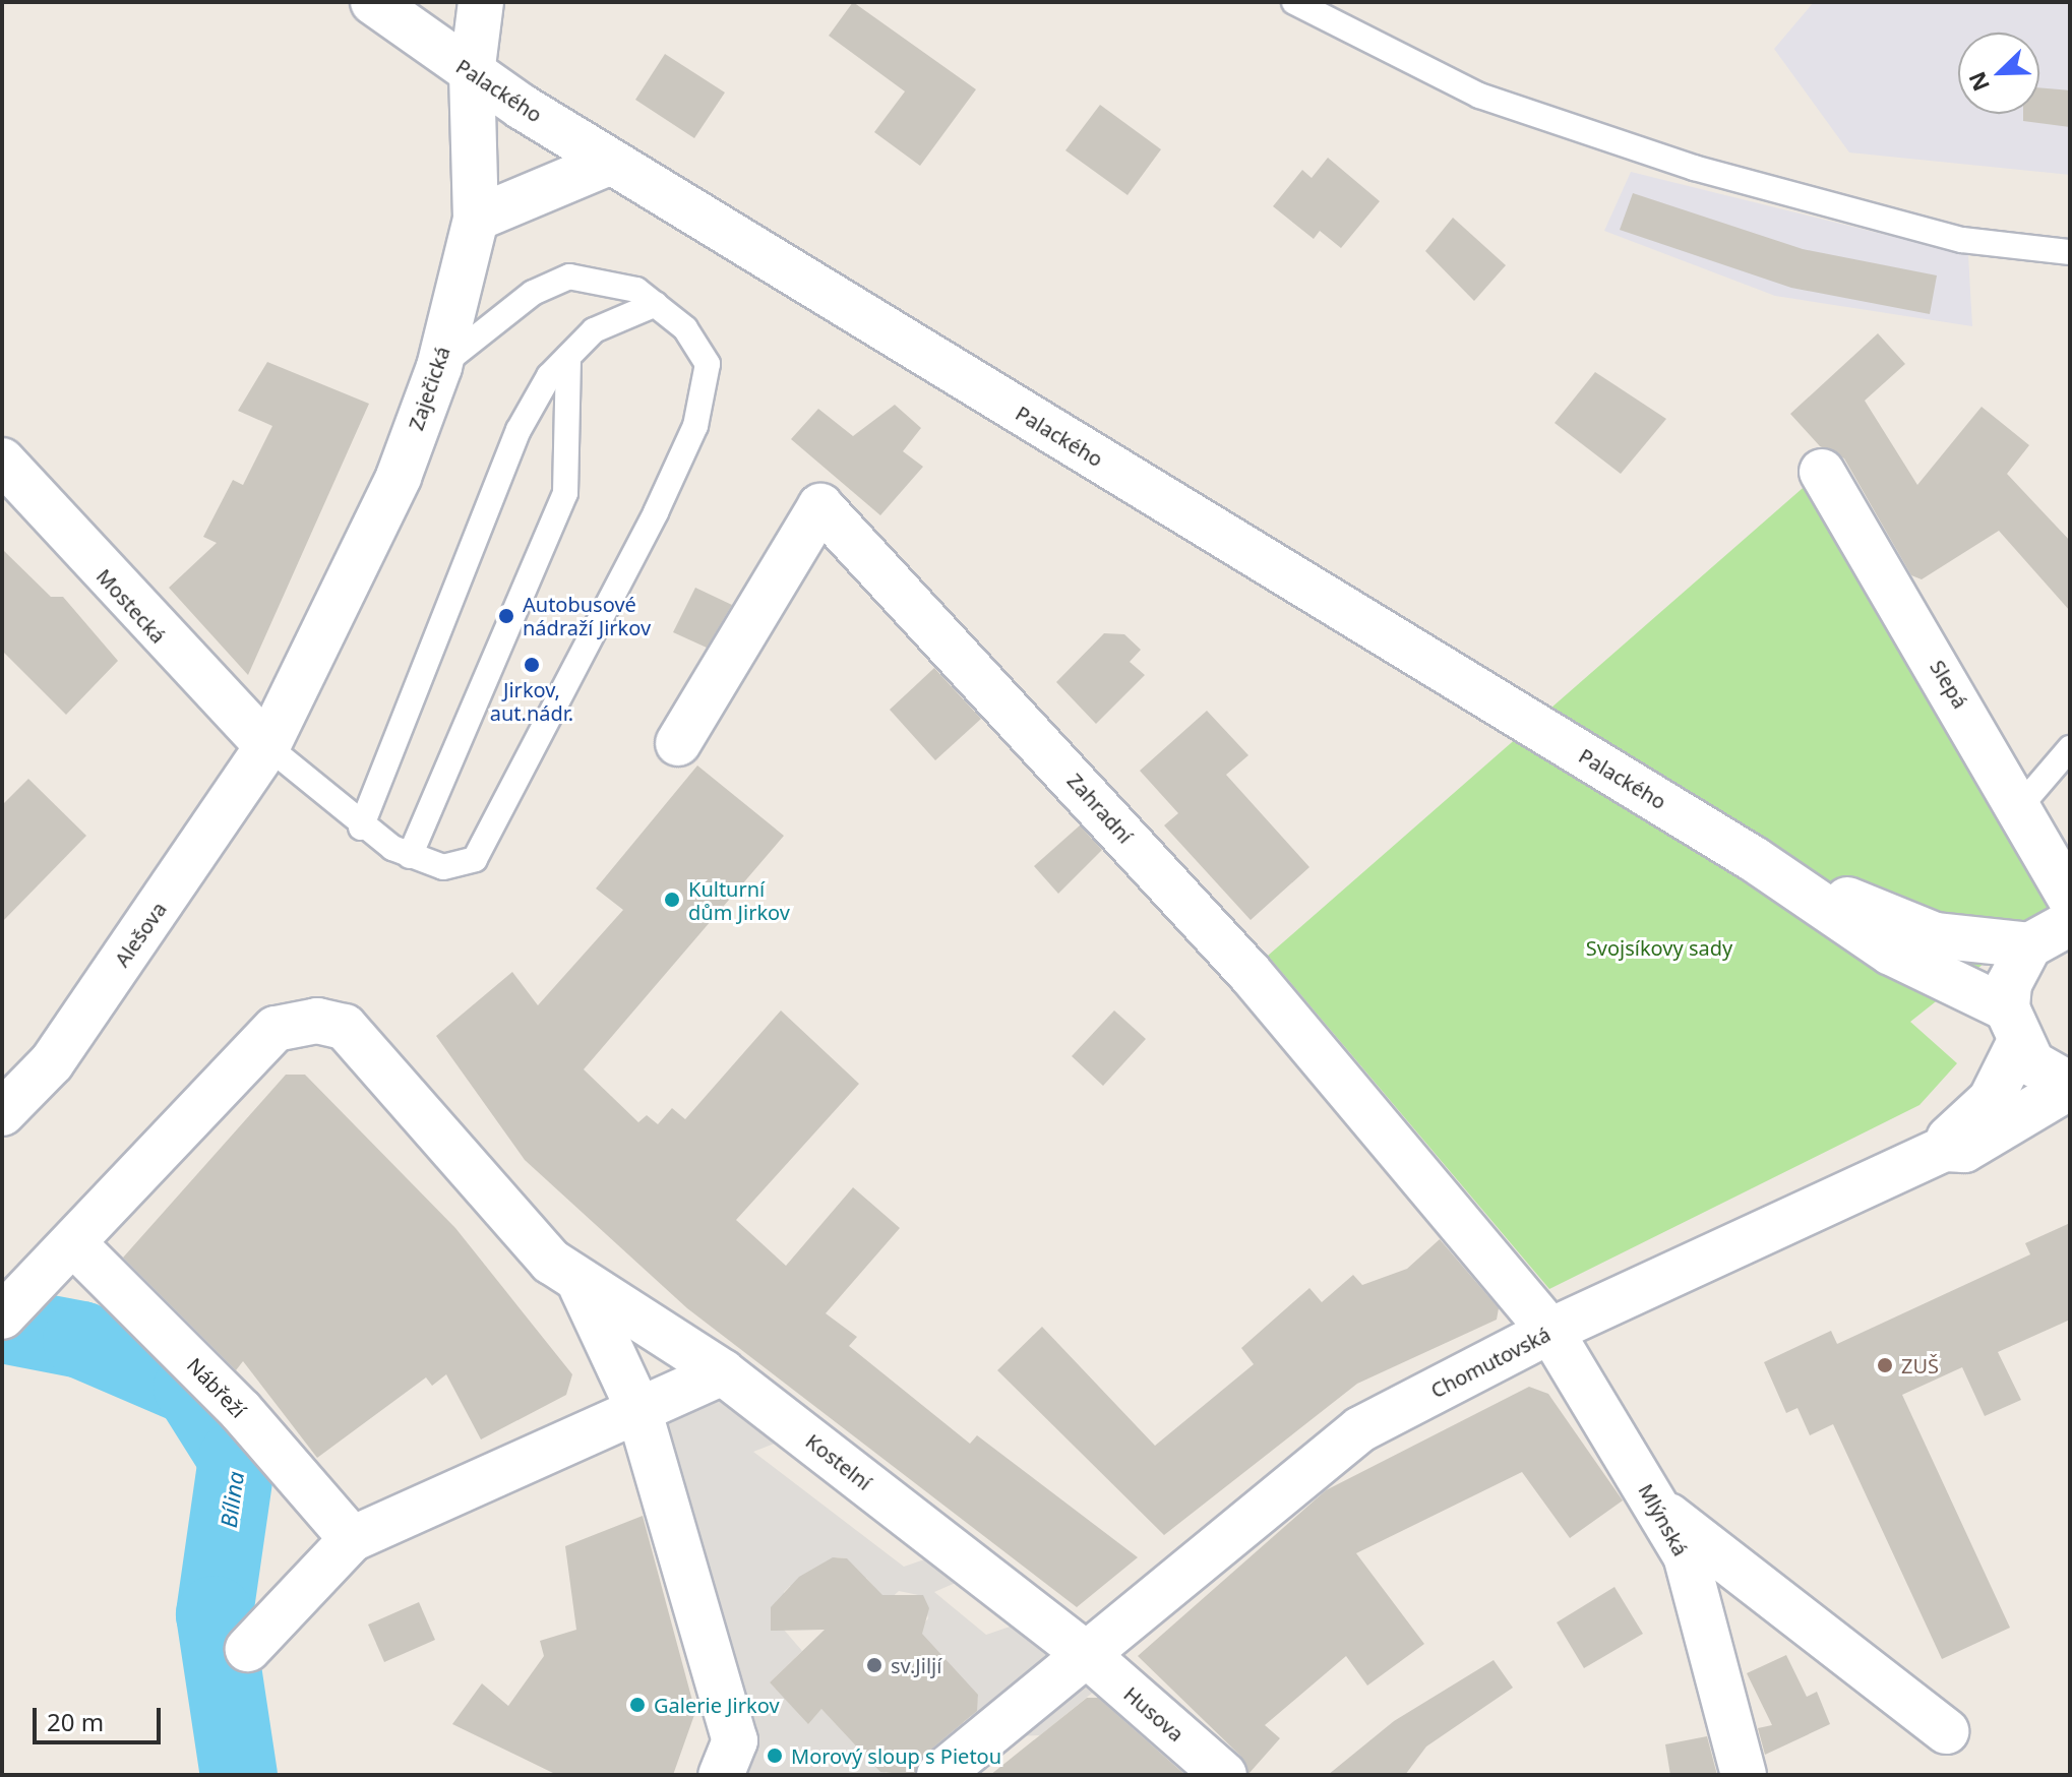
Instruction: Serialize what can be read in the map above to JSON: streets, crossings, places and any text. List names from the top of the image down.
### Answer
{
  "streets": {
    "street": [
      "Palackého",
      "Zaječická",
      "Mostecká",
      "Slepá",
      "Zahradní",
      "Alešova",
      "Chomutovská",
      "Nábřeží",
      "Kostelní",
      "Mlýnská",
      "Husova"
    ]
  },
  "crossings": [
    ["Palackého", "Zaječická"],
    ["Palackého", "Chomutovská"],
    ["Zaječická", "Mostecká"],
    ["Zaječická", "Alešova"],
    ["Mostecká", "Alešova"],
    ["Zahradní", "Chomutovská"],
    ["Zahradní", "Mlýnská"],
    ["Chomutovská", "Kostelní"],
    ["Chomutovská", "Mlýnská"],
    ["Chomutovská", "Husova"],
    ["Nábřeží", "Kostelní"],
    ["Kostelní", "Husova"]
  ],
  "water": ["Bílina"],
  "parks": ["Svojsíkovy sady"],
  "places": [
    "Autobusové nádraží Jirkov",
    "Jirkov, aut.nádr.",
    "Kulturní dům Jirkov",
    "ZUŠ",
    "sv.Jiljí",
    "Galerie Jirkov",
    "Morový sloup s Pietou"
  ],
  "scale_bar": "20 m",
  "north": "bottom left"
}
